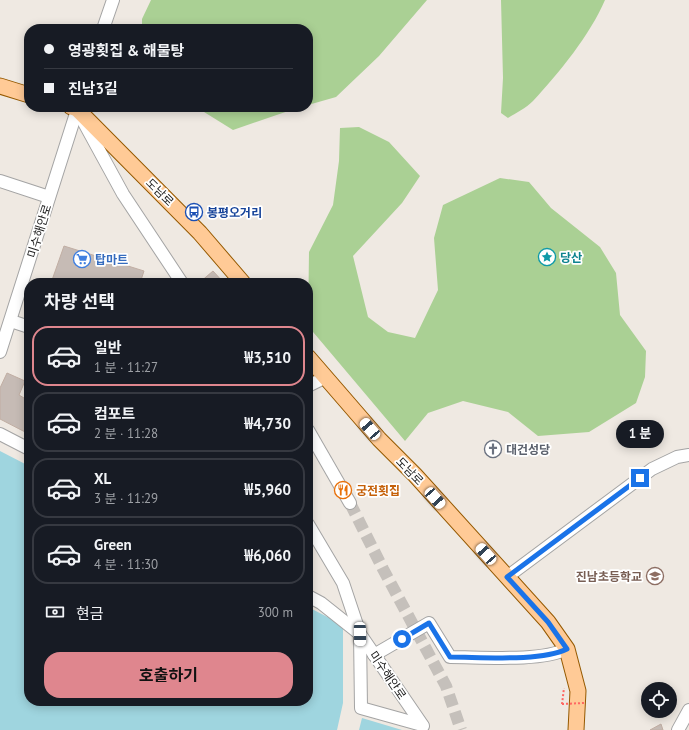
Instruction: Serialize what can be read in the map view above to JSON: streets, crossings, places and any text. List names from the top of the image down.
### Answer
{
  "streets": {
    "main road": ["도남로"],
    "street": ["미수해안로"]
  },
  "places": {
    "bus stop": ["봉평오거리"],
    "place": ["당산"],
    "supermarket": ["탑마트"],
    "church": ["대건성당"],
    "restaurant": ["궁전횟집"],
    "school or university": ["진남초등학교"]
  },
  "page": {
    "banner": ["영광횟집 & 해물탕", "진남3길"],
    "heading": "차량 선택",
    "list": [
      {
        "name": "일반",
        "note": "1 분 · 11:27",
        "value": "₩3,510"
      },
      {
        "name": "컴포트",
        "note": "2 분 · 11:28",
        "value": "₩4,730"
      },
      {
        "name": "XL",
        "note": "3 분 · 11:29",
        "value": "₩5,960"
      },
      {
        "name": "Green",
        "note": "4 분 · 11:30",
        "value": "₩6,060"
      }
    ],
    "bubble": "1 분",
    "pay": ["현금", "300 m"],
    "buttons": "호출하기"
  }
}
